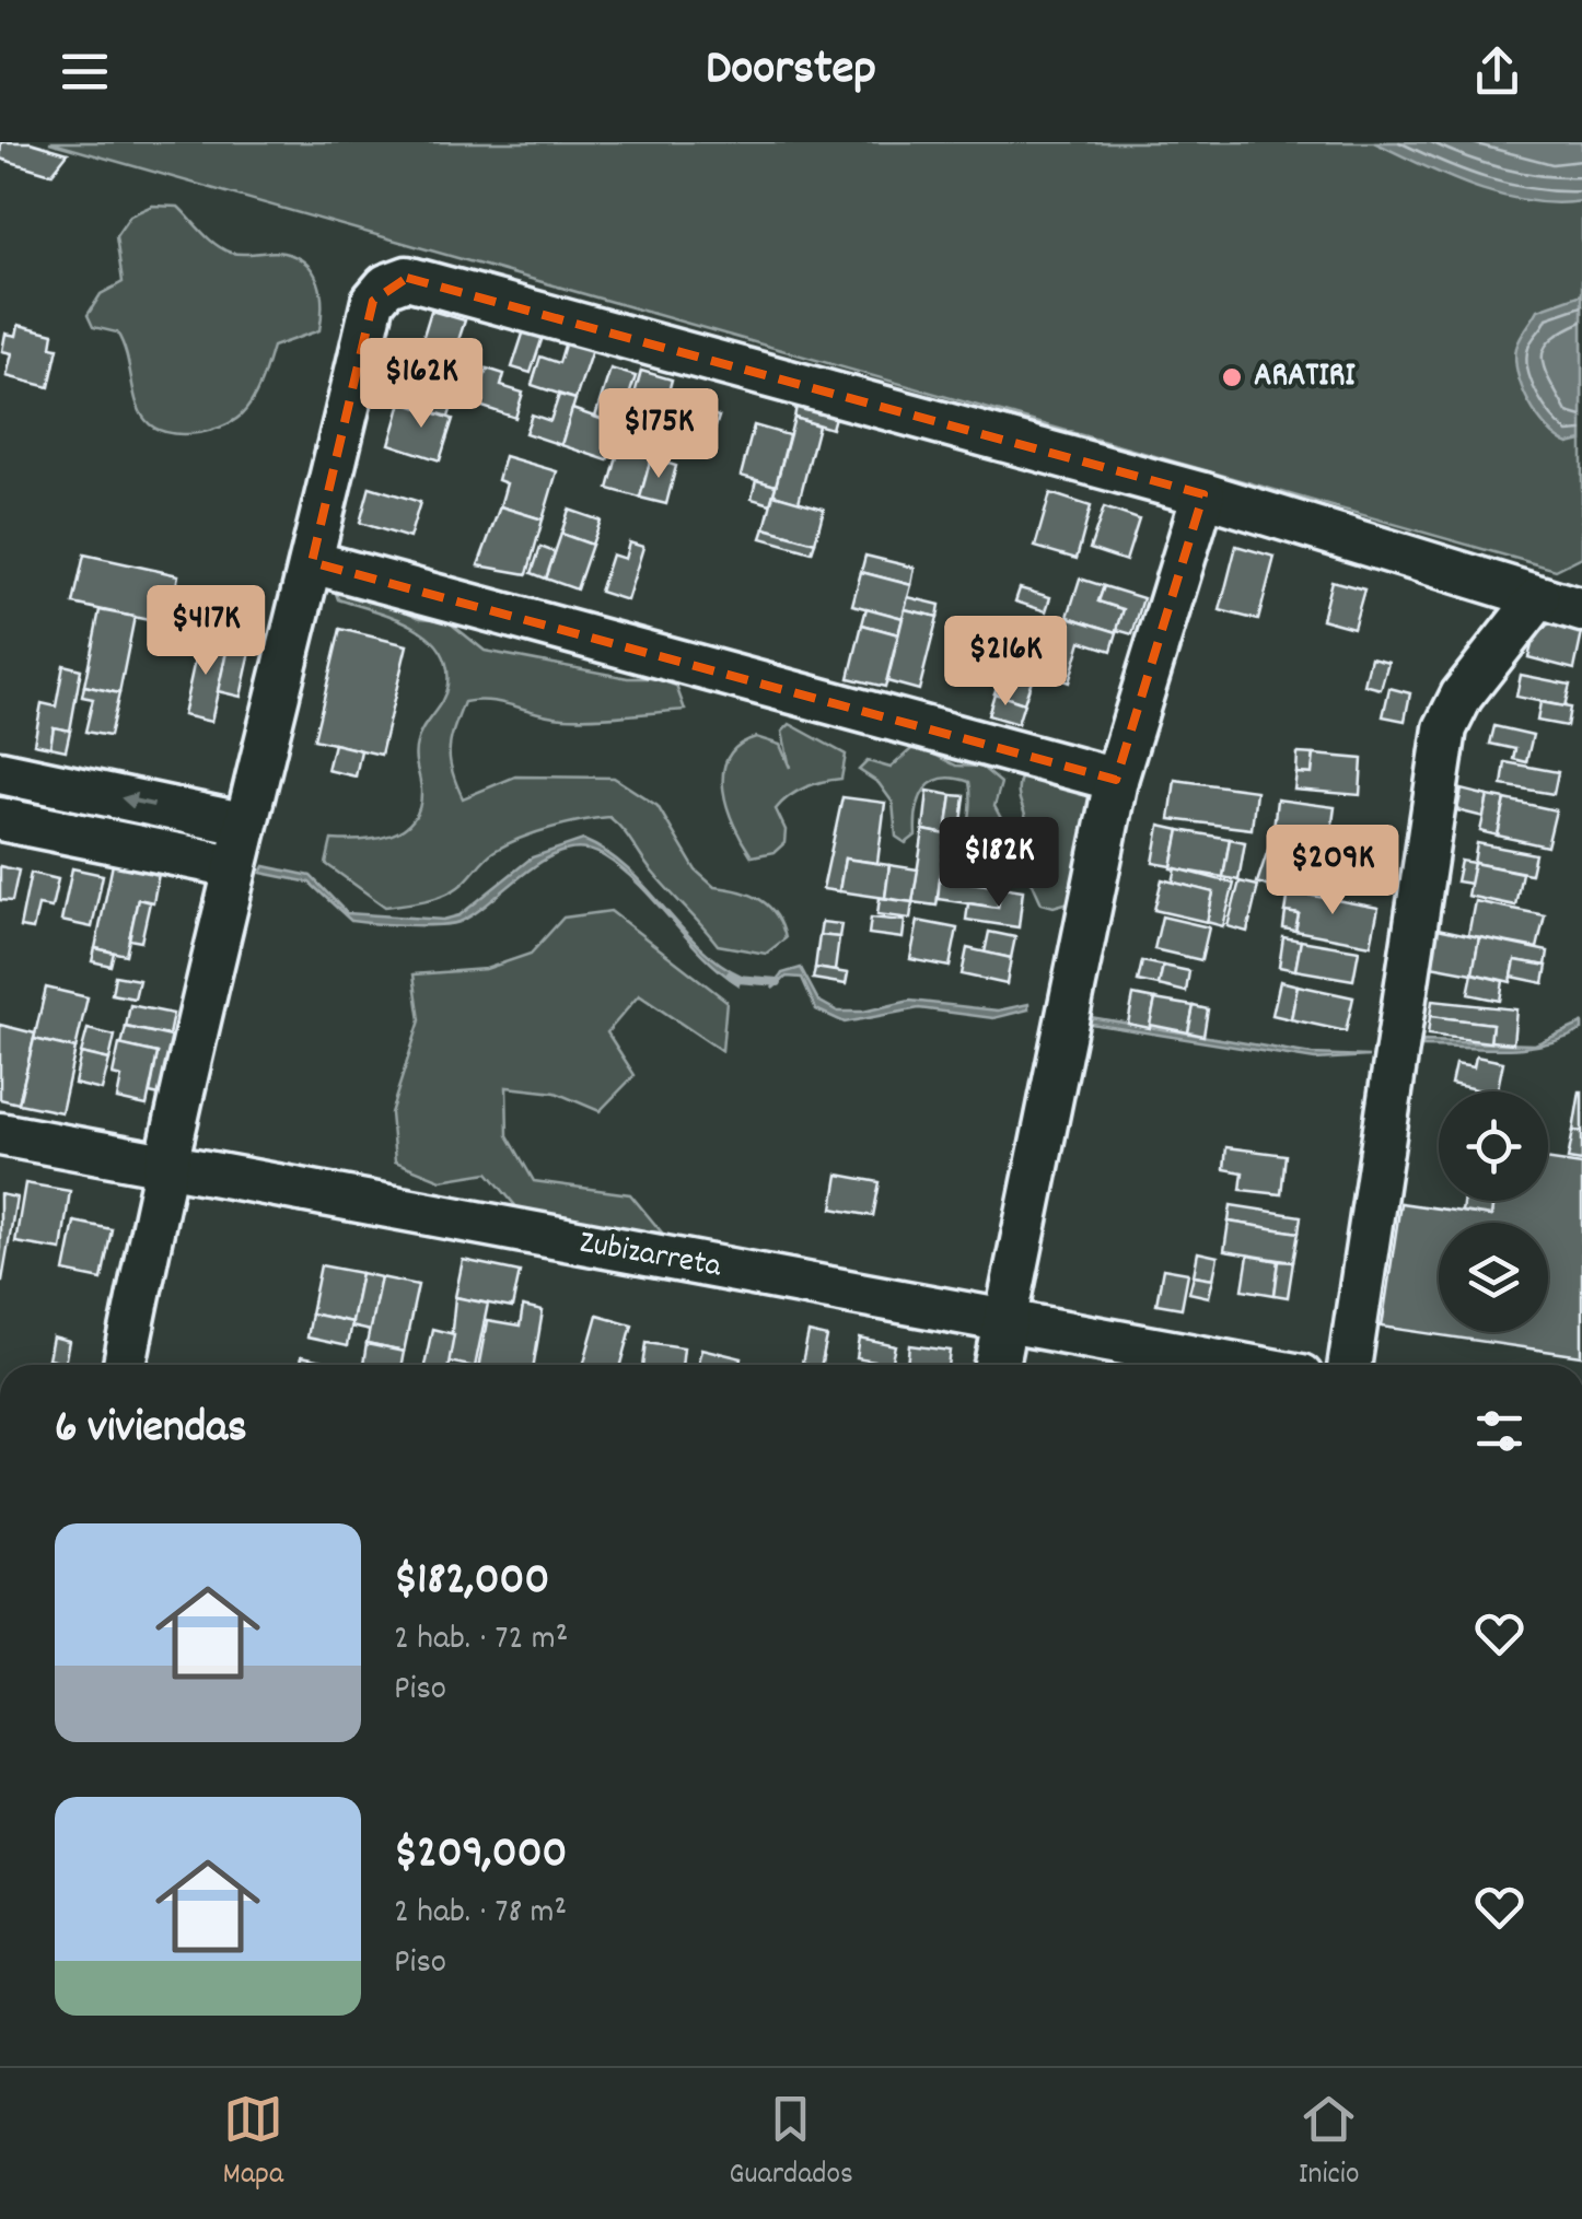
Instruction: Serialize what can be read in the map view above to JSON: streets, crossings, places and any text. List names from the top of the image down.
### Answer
{
  "streets": {
    "street": ["Zubizarreta"]
  },
  "places": ["ARATIRI"],
  "page": {
    "header": "Doorstep",
    "price": [
      "$162K",
      "$175K",
      "$417K",
      "$216K",
      "$182K",
      "$209K"
    ],
    "heading": "6 viviendas",
    "list": [
      {
        "name": "$182,000",
        "note": "2 hab. · 72 m² · Piso"
      },
      {
        "name": "$209,000",
        "note": "2 hab. · 78 m² · Piso"
      }
    ],
    "tabs": ["Mapa", "Guardados", "Inicio"]
  }
}
